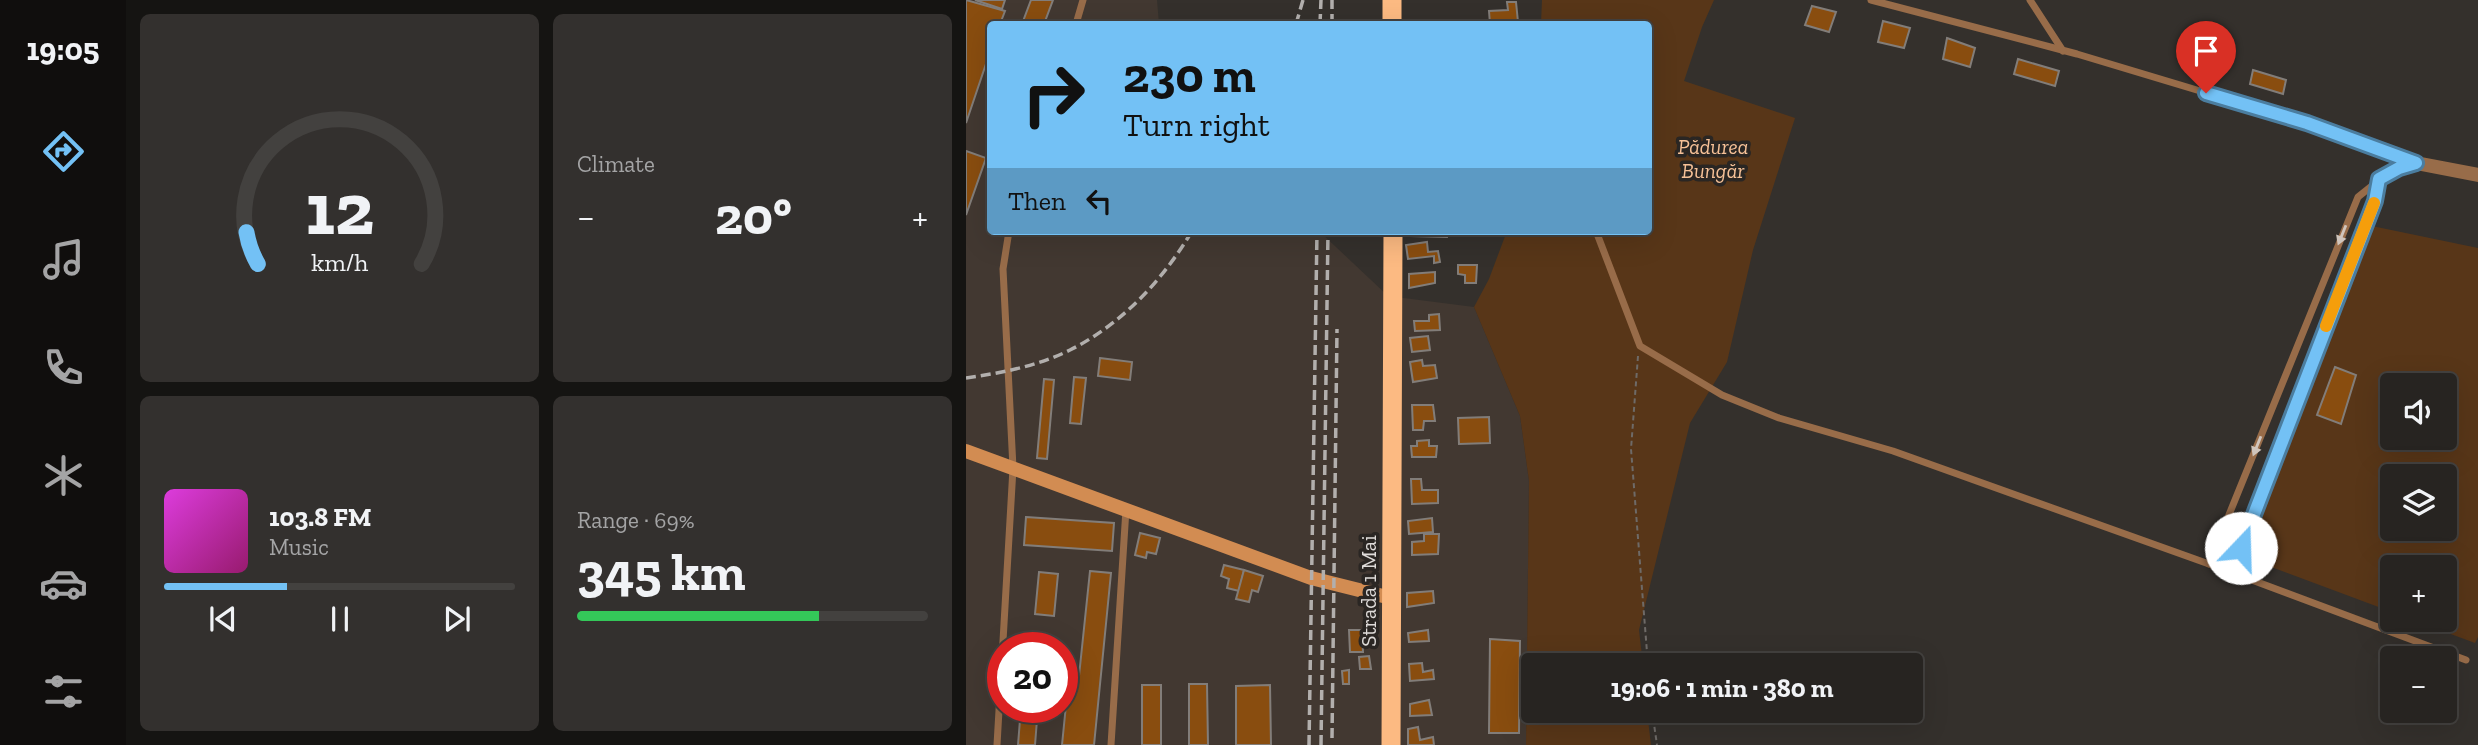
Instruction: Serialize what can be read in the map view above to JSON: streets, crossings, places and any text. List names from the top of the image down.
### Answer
{
  "streets": {
    "highway": ["Strada 1 Mai"]
  },
  "parks": ["Pădurea Bungăr"],
  "page": {
    "tabs": "19:05",
    "tile": [
      "Climate",
      ["Range · 69%", "345 km"]
    ],
    "turn": ["230 m", "Turn right"],
    "then": "Then",
    "heat": ["−", "20°", "+"],
    "map_buttons": ["+", "−"],
    "song": ["103.8 FM", "Music"],
    "limit": "20",
    "trip": "19:06 · 1 min · 380 m",
    "gauge": ["12", "km/h"]
  }
}
